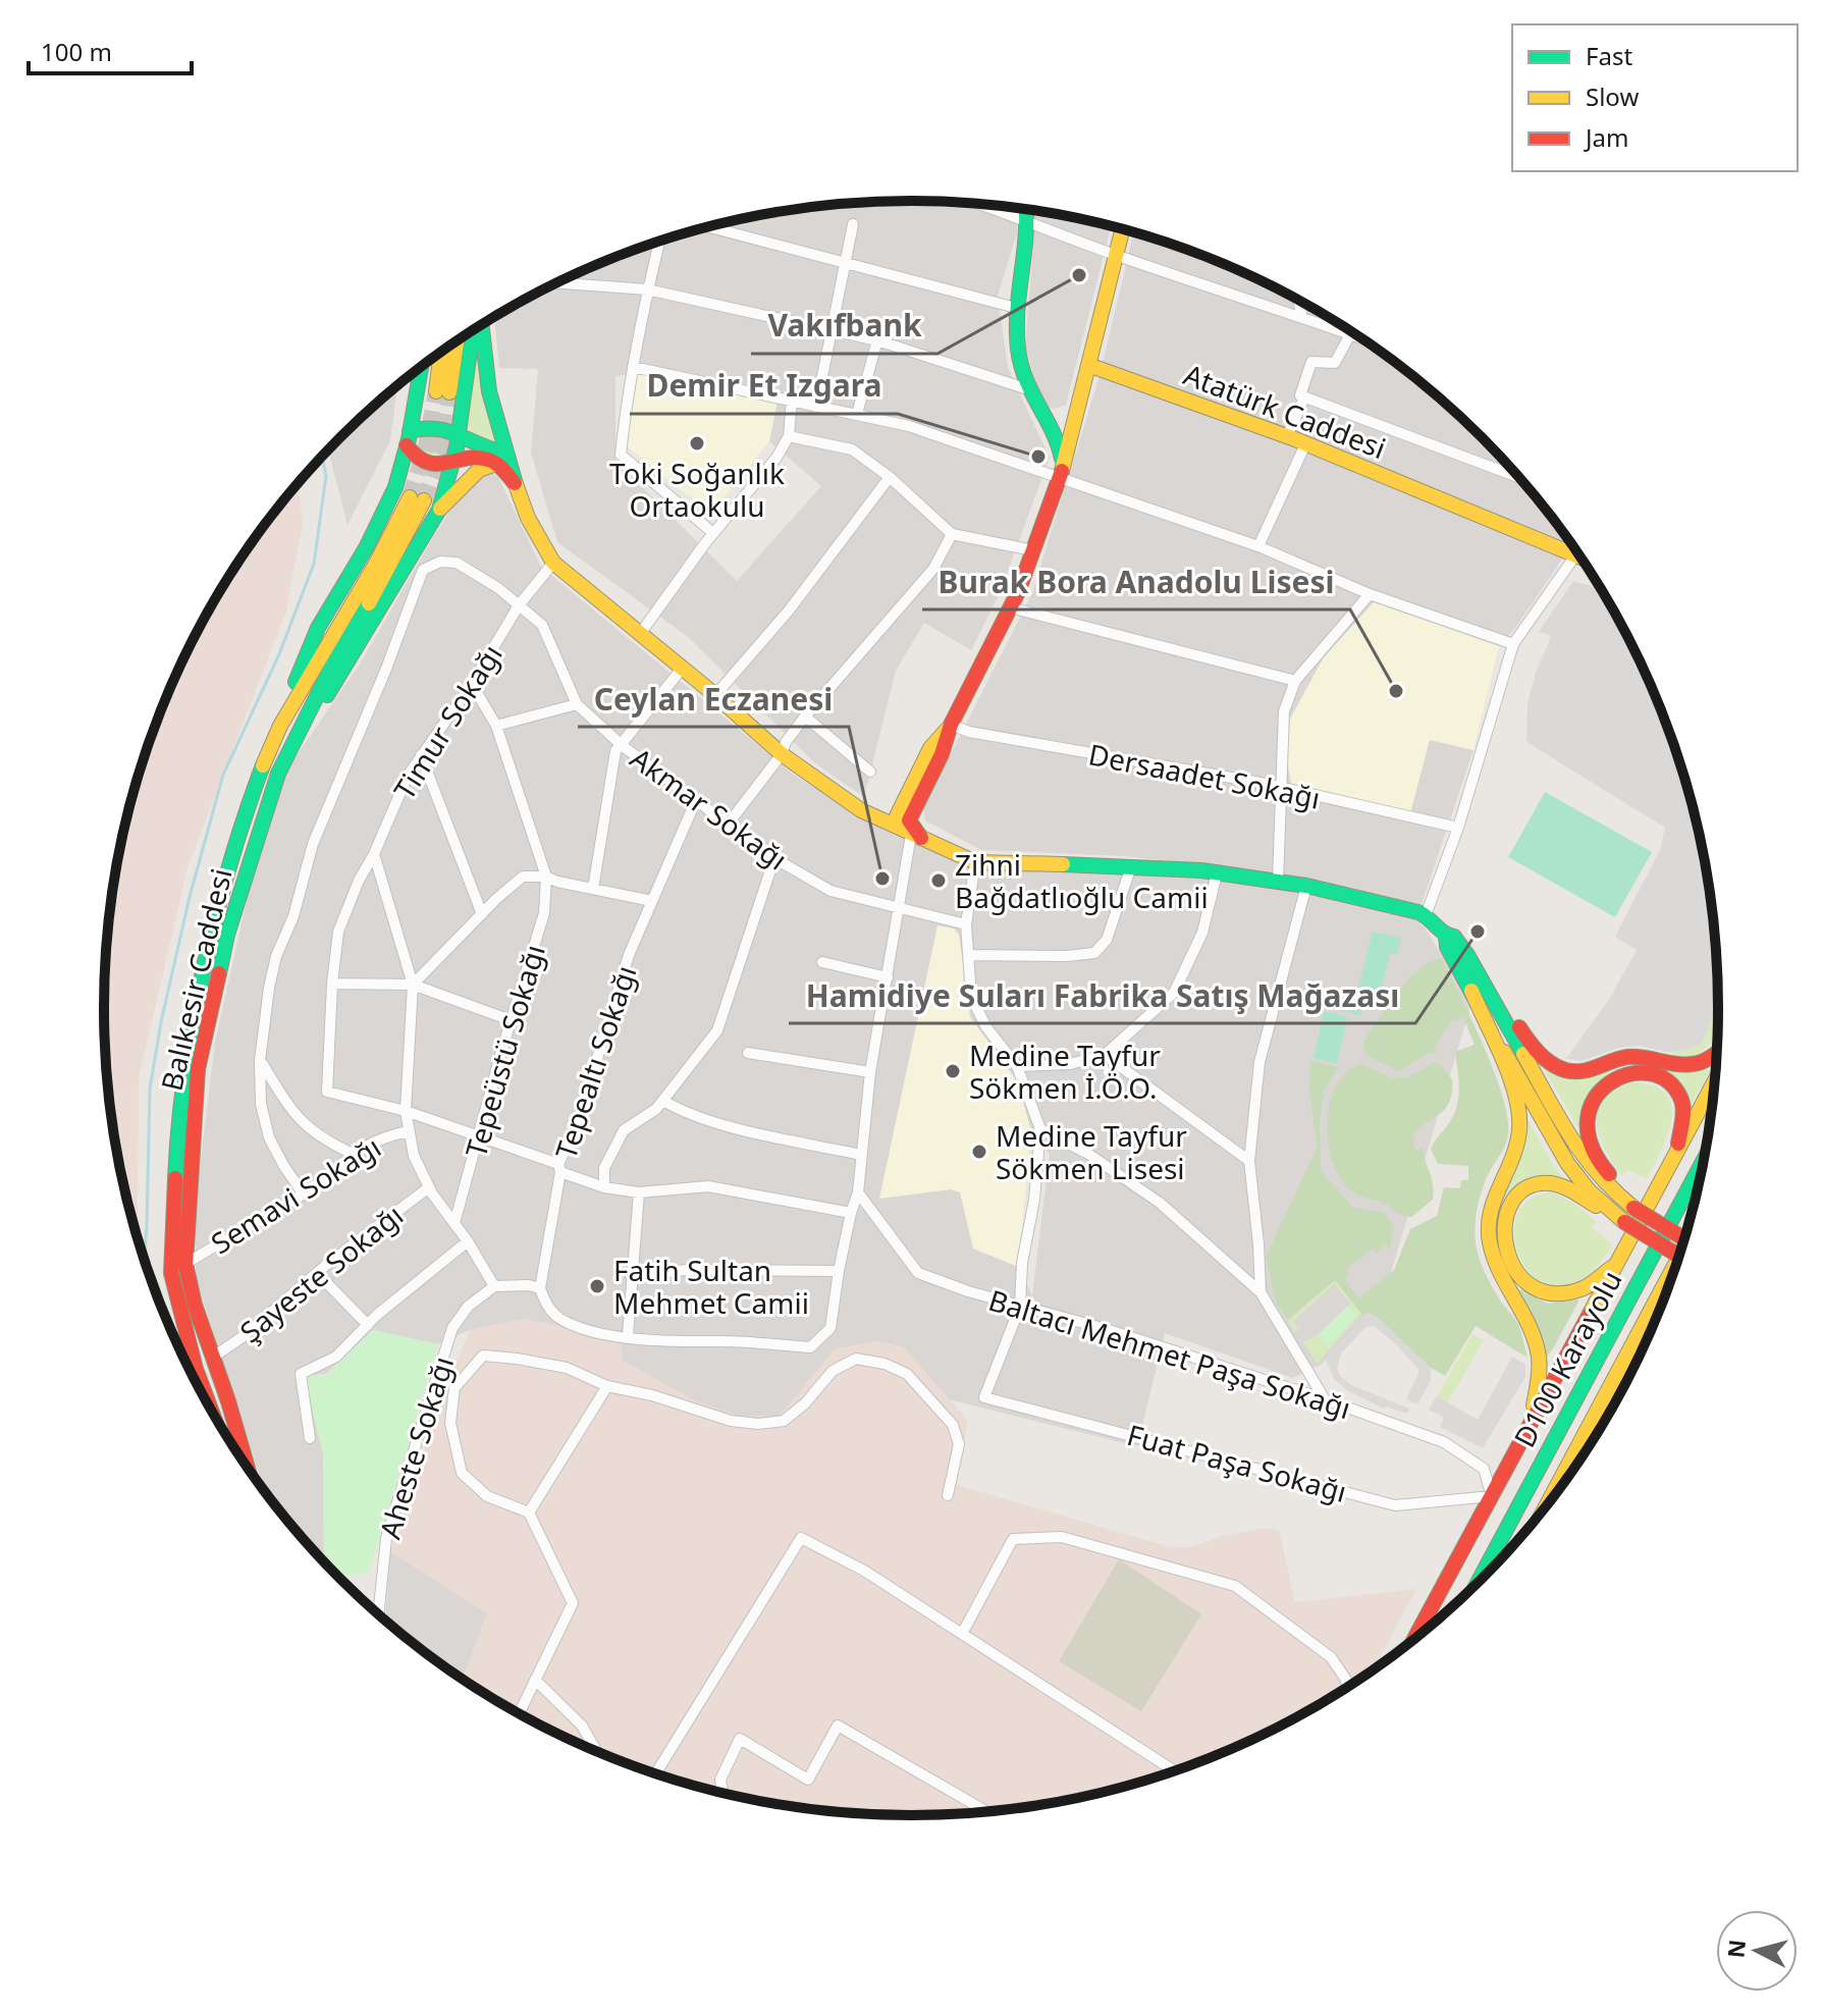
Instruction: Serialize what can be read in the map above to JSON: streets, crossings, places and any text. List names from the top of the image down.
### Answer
{
  "streets": {
    "main road": ["Atatürk Caddesi", "Balıkesir Caddesi", "D100 Karayolu"],
    "street": [
      "Timur Sokağı",
      "Dersaadet Sokağı",
      "Akmar Sokağı",
      "Tepeüstü Sokağı",
      "Tepealtı Sokağı",
      "Semavi Sokağı",
      "Şayeste Sokağı",
      "Baltacı Mehmet Paşa Sokağı",
      "Aheste Sokağı",
      "Fuat Paşa Sokağı"
    ]
  },
  "crossings": [
    ["Timur Sokağı", "Akmar Sokağı"],
    ["Akmar Sokağı", "Tepealtı Sokağı"],
    ["Balıkesir Caddesi", "Semavi Sokağı"],
    ["Balıkesir Caddesi", "Şayeste Sokağı"],
    ["Baltacı Mehmet Paşa Sokağı", "Fuat Paşa Sokağı"]
  ],
  "places": [
    "Vakıfbank",
    "Toki Soğanlık Ortaokulu",
    "Demir Et Izgara",
    "Burak Bora Anadolu Lisesi",
    "Ceylan Eczanesi",
    "Zihni Bağdatlıoğlu Camii",
    "Hamidiye Suları Fabrika Satış Mağazası",
    "Medine Tayfur Sökmen İ.Ö.O.",
    "Medine Tayfur Sökmen Lisesi",
    "Fatih Sultan Mehmet Camii"
  ],
  "legend": ["Fast", "Slow", "Jam"],
  "scale_bar": "100 m",
  "north": "left"
}
